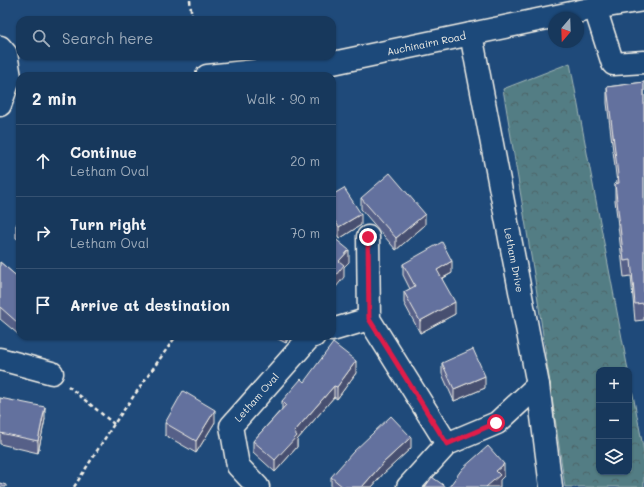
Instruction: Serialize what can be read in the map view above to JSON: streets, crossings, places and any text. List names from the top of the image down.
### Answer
{
  "streets": {
    "street": ["Auchinairn Road", "Letham Drive", "Letham Oval"]
  },
  "crossings": [
    ["Auchinairn Road", "Letham Drive"]
  ],
  "north": "bottom",
  "page": {
    "search": "Search here",
    "heading": ["2 min", "Walk · 90 m"],
    "list": [
      ["Continue", "Letham Oval", "20 m"],
      ["Turn right", "Letham Oval", "70 m"],
      "Arrive at destination"
    ],
    "map_buttons": ["+", "−"]
  }
}
